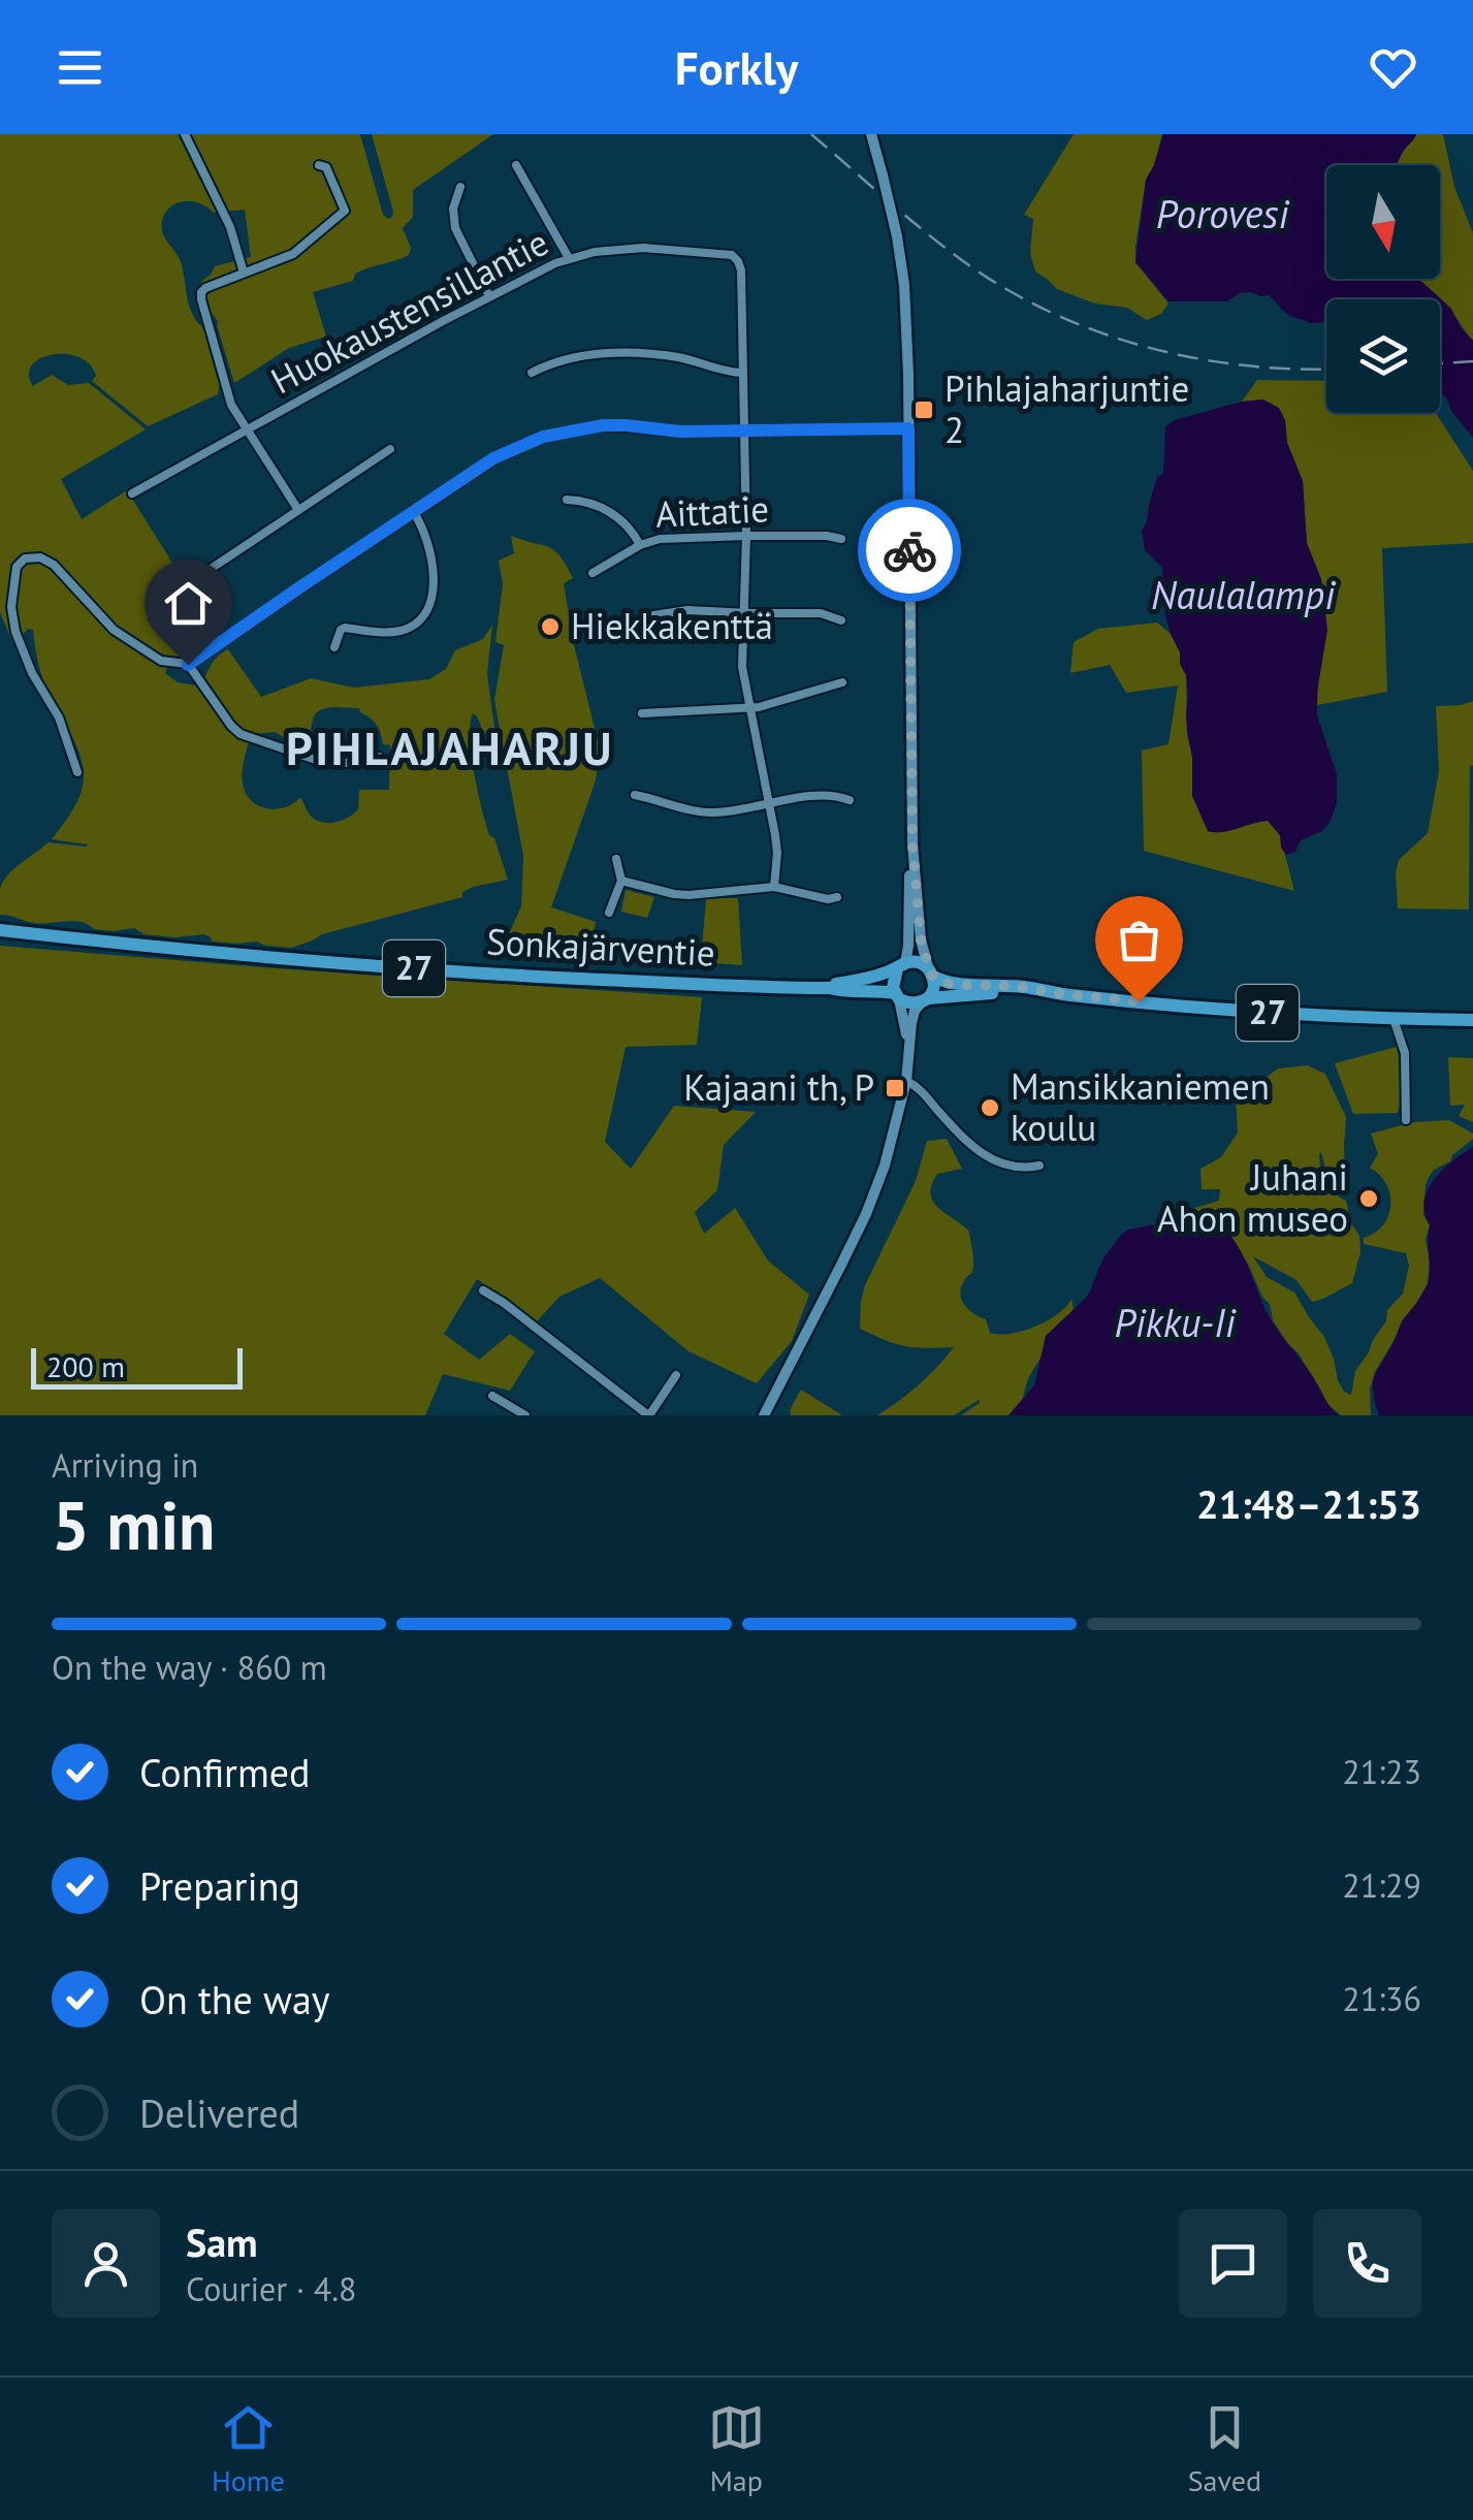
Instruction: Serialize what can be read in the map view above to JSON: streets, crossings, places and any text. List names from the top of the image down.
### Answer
{
  "streets": {
    "highway": ["Sonkajärventie", "27"],
    "street": ["Huokaustensillantie", "Aittatie"]
  },
  "crossings": [
    ["Sonkajärventie", "27"]
  ],
  "districts": ["PIHLAJAHARJU"],
  "water": ["Porovesi", "Naulalampi", "Pikku-Ii"],
  "places": {
    "transit": ["Pihlajaharjuntie 2", "Kajaani th, P"],
    "other": ["Hiekkakenttä", "Mansikkaniemen koulu", "Juhani Ahon museo"]
  },
  "scale_bar": "200 m",
  "north": "bottom",
  "page": {
    "header": "Forkly",
    "scale": "200 m",
    "heading": ["5 min", "Arriving in", "21:48–21:53"],
    "panel": ["Sam", "Courier · 4.8"],
    "bar": "On the way · 860 m",
    "list": [
      ["Confirmed", "21:23"],
      ["Preparing", "21:29"],
      ["On the way", "21:36"],
      "Delivered"
    ],
    "tabs": ["Home", "Map", "Saved"]
  }
}
